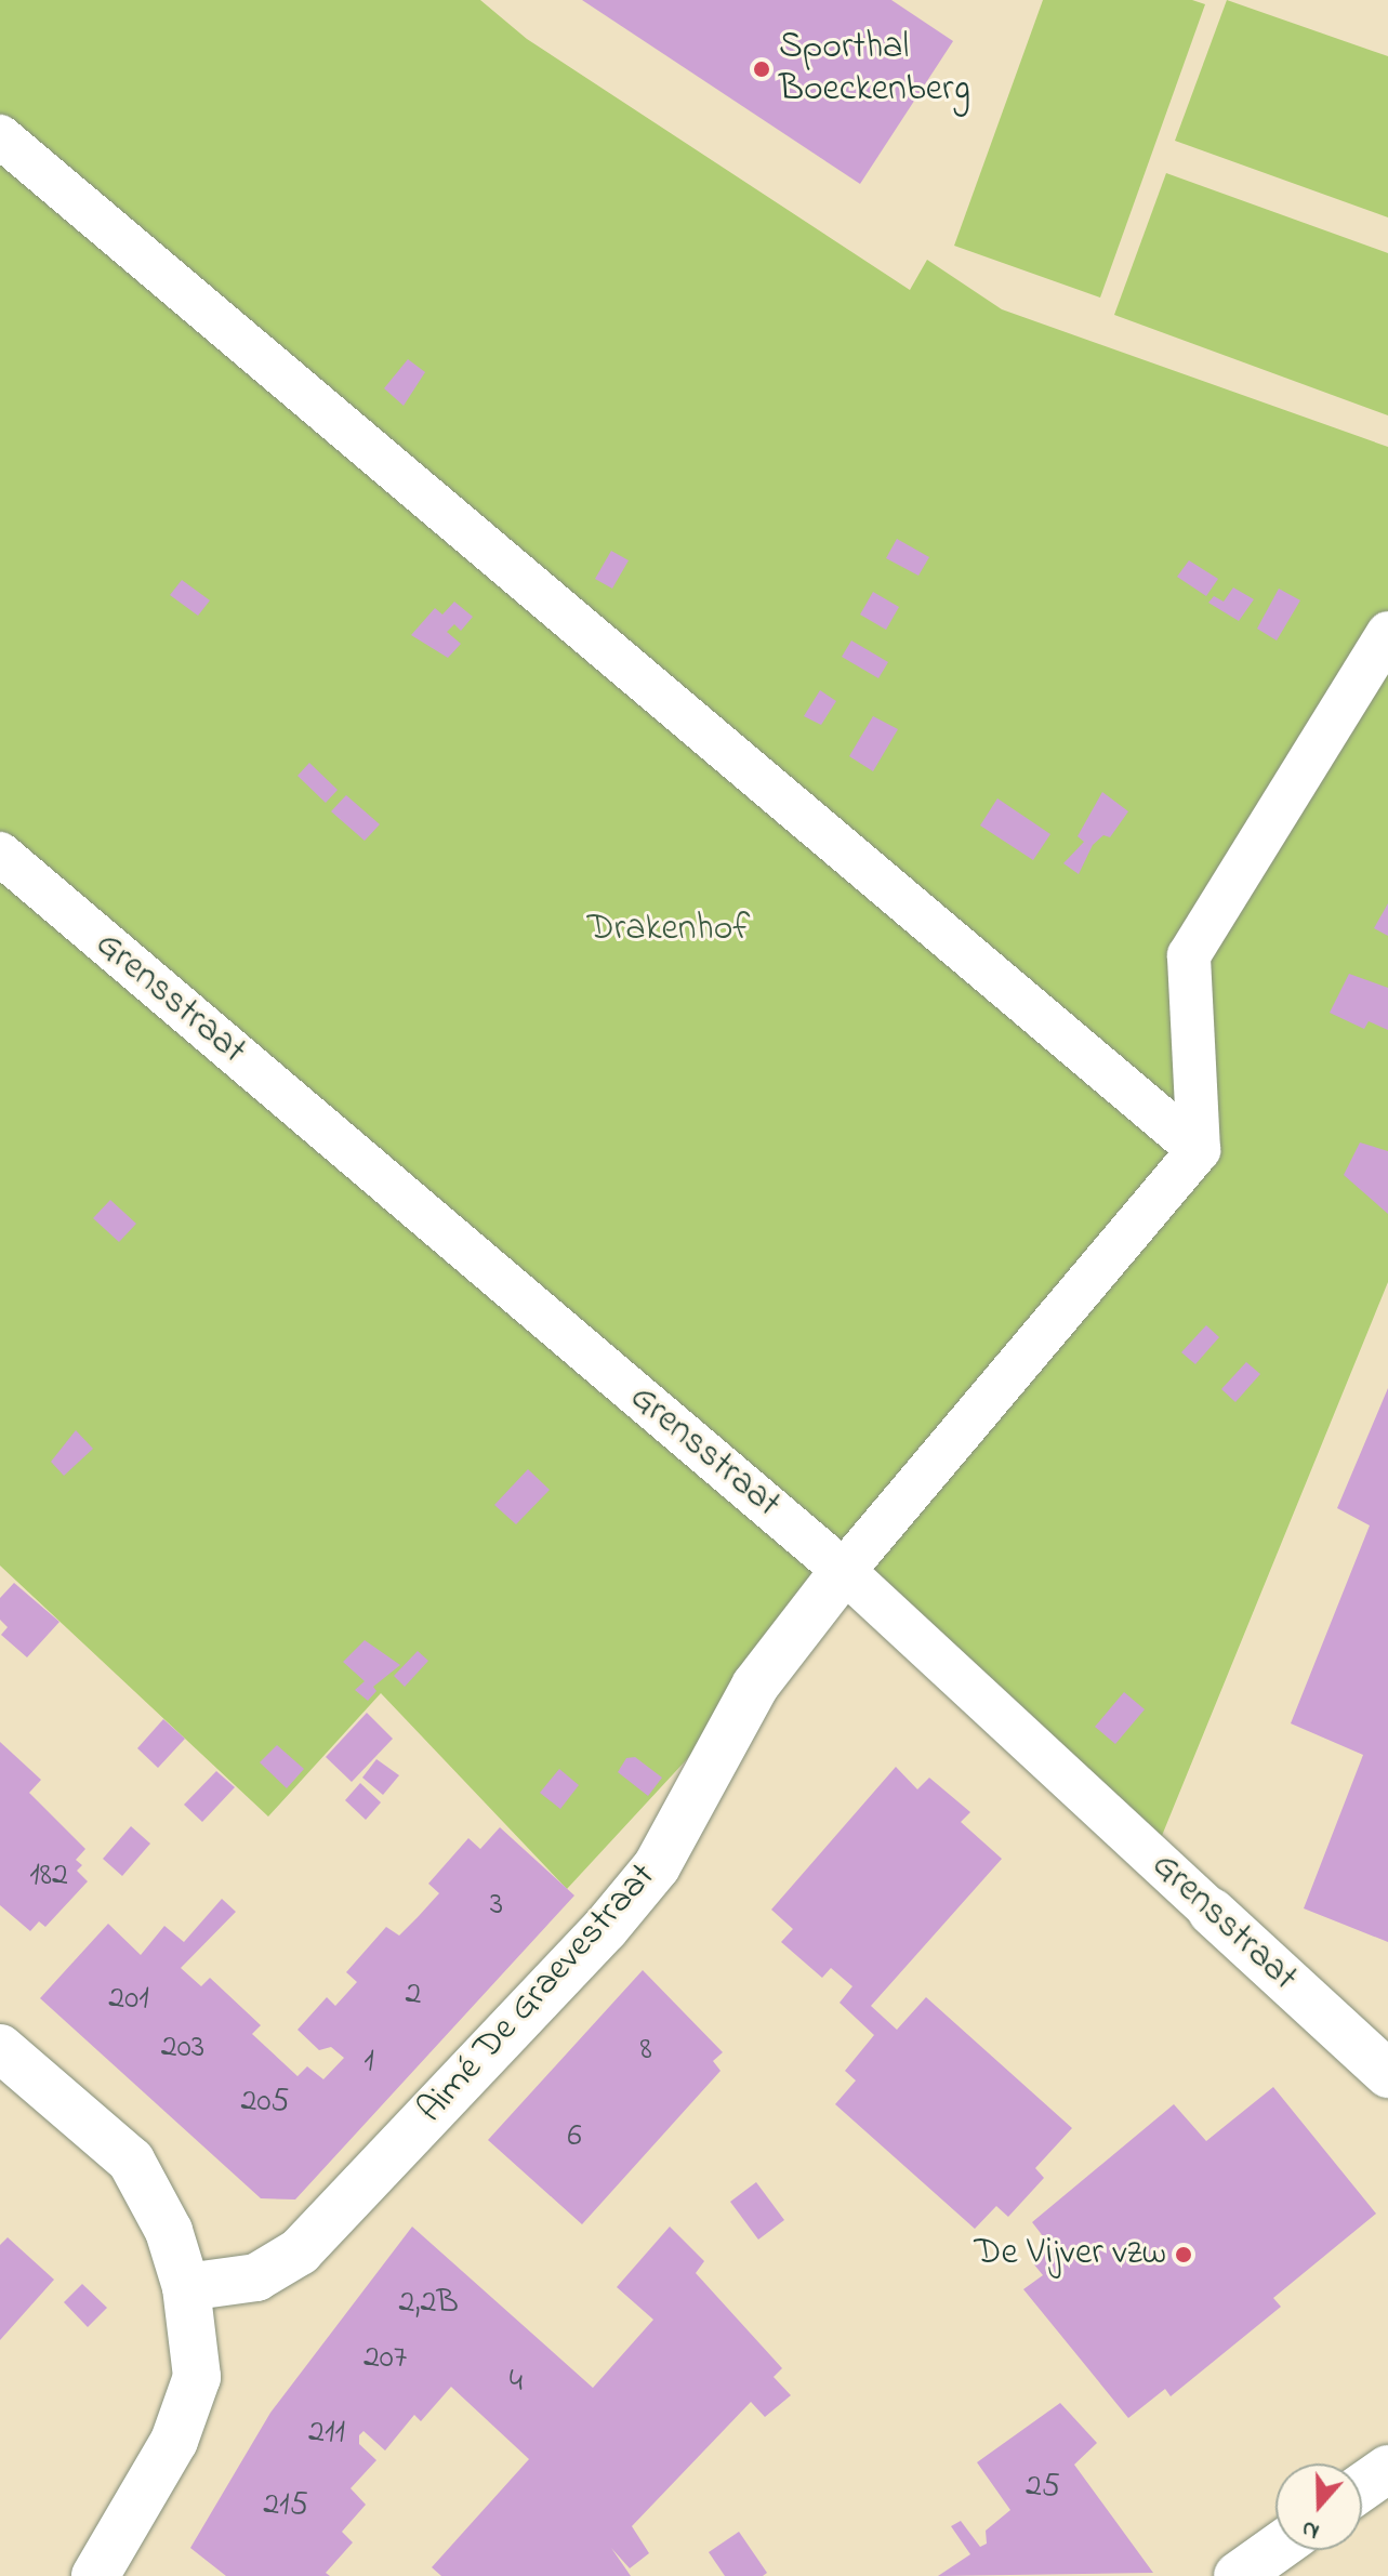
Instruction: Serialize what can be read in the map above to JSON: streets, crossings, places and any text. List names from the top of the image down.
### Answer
{
  "streets": {
    "street": ["Grensstraat", "Aimé De Graevestraat"]
  },
  "crossings": [
    ["Grensstraat", "Aimé De Graevestraat"]
  ],
  "parks": ["Drakenhof"],
  "places": ["Sporthal Boeckenberg", "De Vijver vzw"],
  "house_numbers": [
    "182",
    "3",
    "2",
    "201",
    "203",
    "8",
    "1",
    "205",
    "6",
    "2,2B",
    "207",
    "4",
    "211",
    "25",
    "215"
  ],
  "north": "bottom"
}
